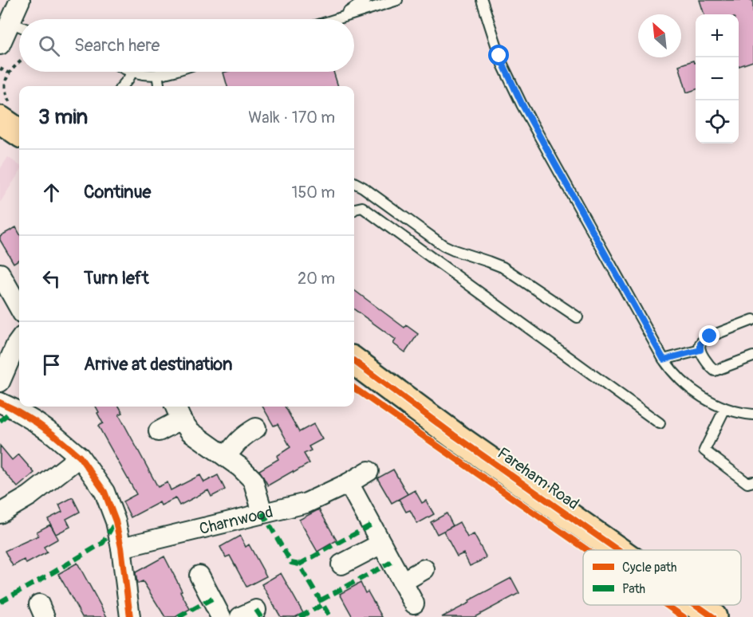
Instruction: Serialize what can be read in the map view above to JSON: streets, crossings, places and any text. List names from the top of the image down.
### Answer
{
  "streets": {
    "main road": ["Fareham Road"],
    "street": ["Charnwood"]
  },
  "legend": ["Cycle path", "Path"],
  "north": "top left",
  "page": {
    "map_buttons": ["+", "−"],
    "search": "Search here",
    "heading": ["3 min", "Walk · 170 m"],
    "list": [
      ["Continue", "150 m"],
      ["Turn left", "20 m"],
      "Arrive at destination"
    ]
  }
}
